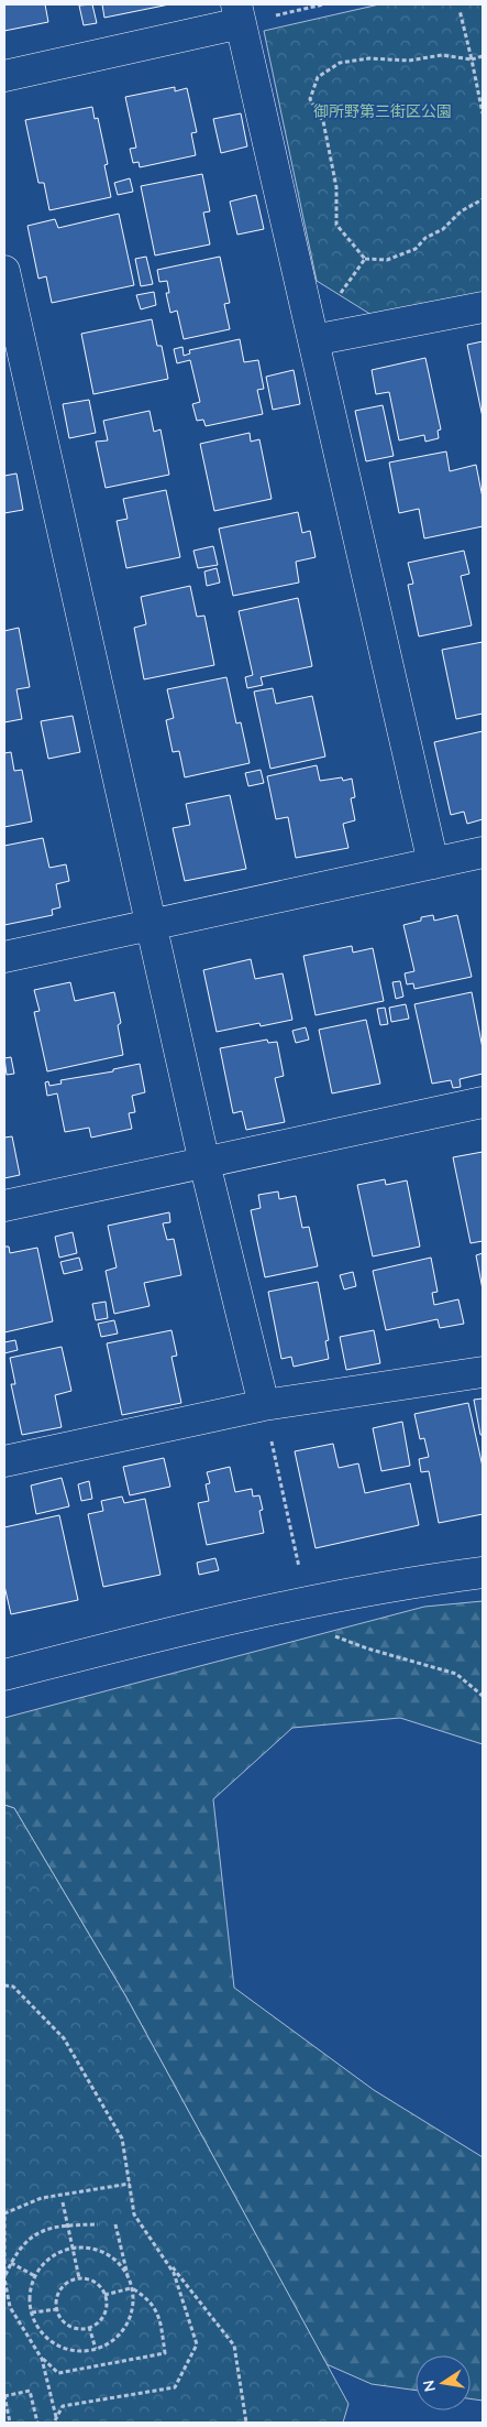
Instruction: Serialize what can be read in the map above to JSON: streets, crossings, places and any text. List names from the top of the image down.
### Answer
{
  "parks": ["御所野第三街区公園"],
  "north": "left"
}
